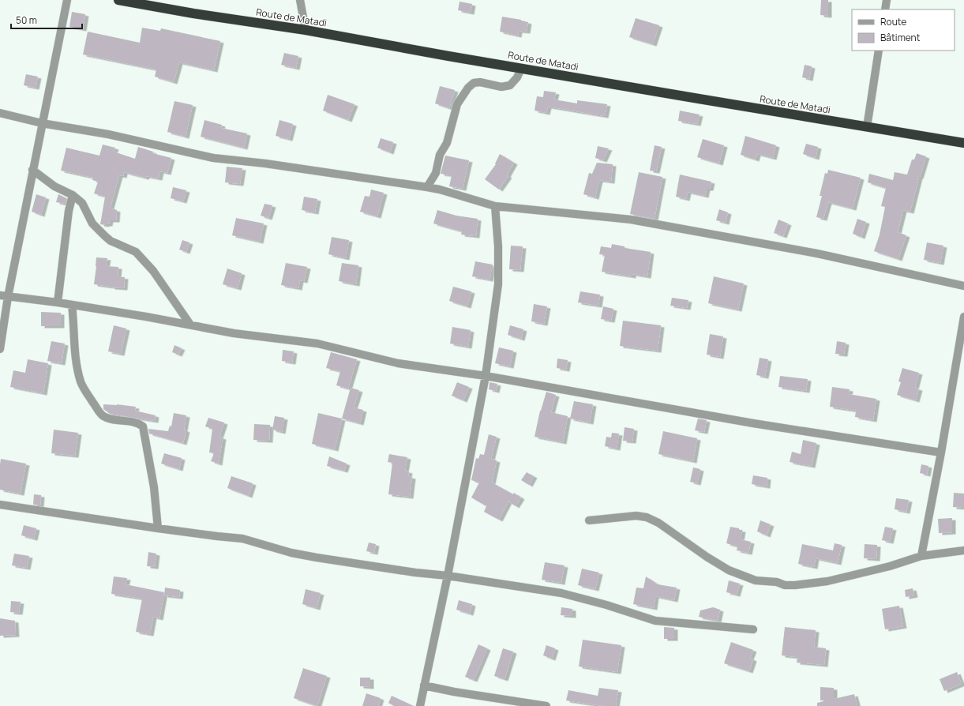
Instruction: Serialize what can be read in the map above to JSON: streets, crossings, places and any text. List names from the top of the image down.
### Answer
{
  "streets": {
    "highway": ["Route de Matadi"]
  },
  "legend": ["Route", "Bâtiment"],
  "scale_bar": "50 m"
}
